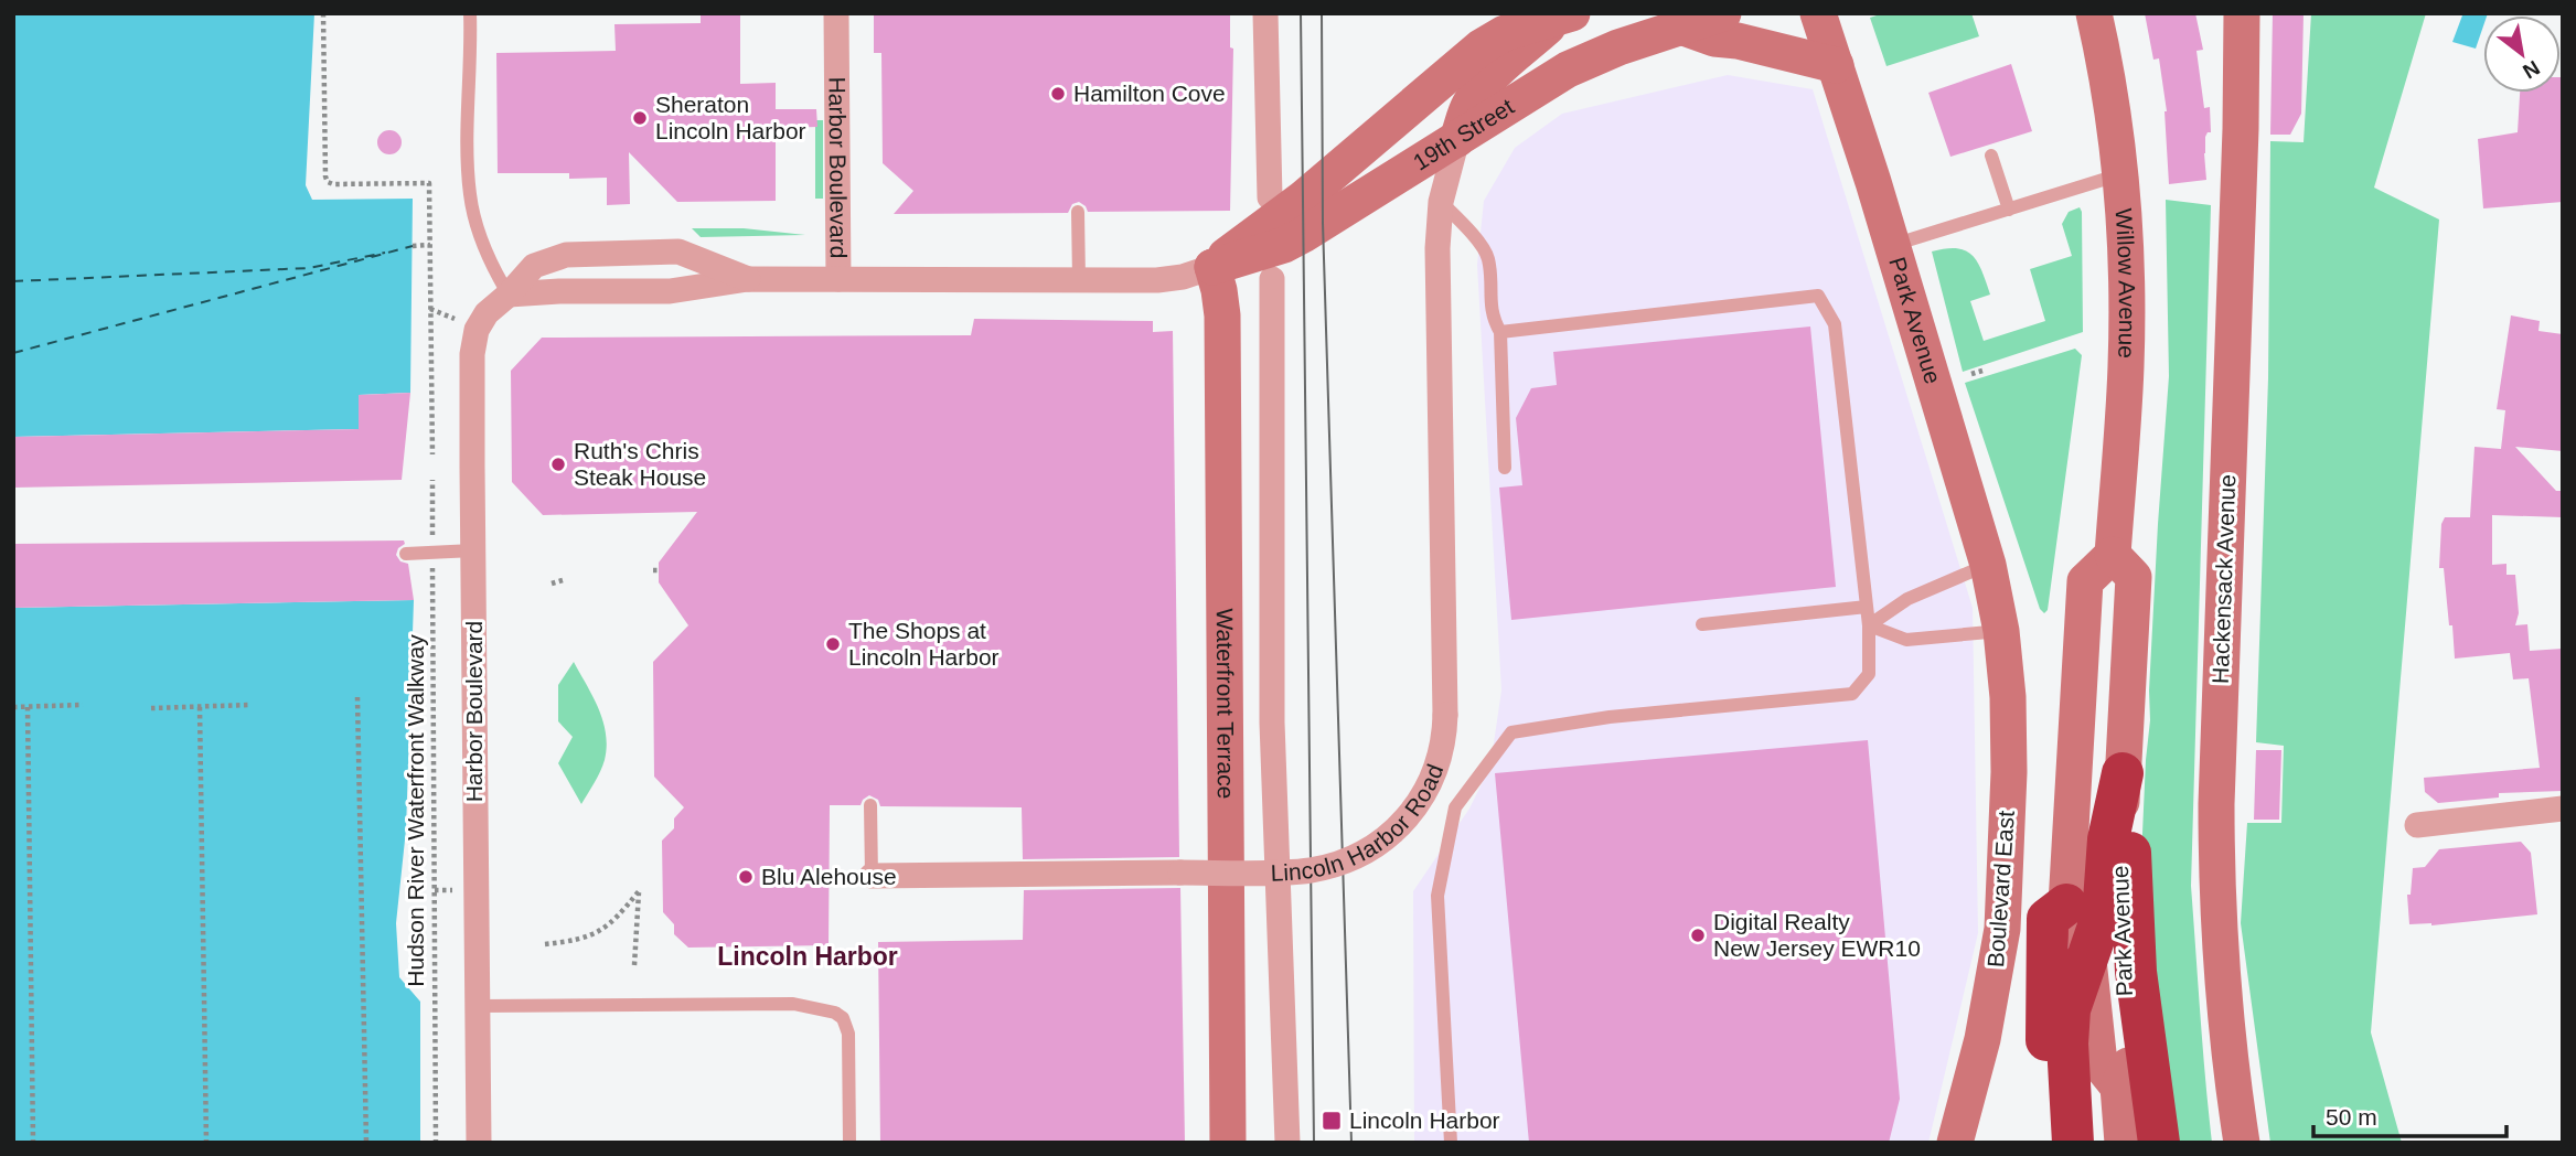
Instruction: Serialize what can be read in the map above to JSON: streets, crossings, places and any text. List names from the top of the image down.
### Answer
{
  "streets": {
    "main road": [
      "19th Street",
      "Willow Avenue",
      "Park Avenue",
      "Hackensack Avenue",
      "Waterfront Terrace",
      "Boulevard East"
    ],
    "street": ["Harbor Boulevard", "Lincoln Harbor Road"],
    "path": ["Hudson River Waterfront Walkway"]
  },
  "crossings": [
    ["19th Street", "Harbor Boulevard"],
    ["19th Street", "Waterfront Terrace"],
    ["19th Street", "Lincoln Harbor Road"],
    ["Park Avenue", "Boulevard East"]
  ],
  "districts": ["Lincoln Harbor"],
  "places": {
    "other": [
      "Hamilton Cove",
      "Sheraton Lincoln Harbor",
      "Ruth's Chris Steak House",
      "The Shops at Lincoln Harbor",
      "Blu Alehouse",
      "Digital Realty New Jersey EWR10"
    ],
    "transit": ["Lincoln Harbor"]
  },
  "scale_bar": "50 m",
  "north": "bottom right"
}
